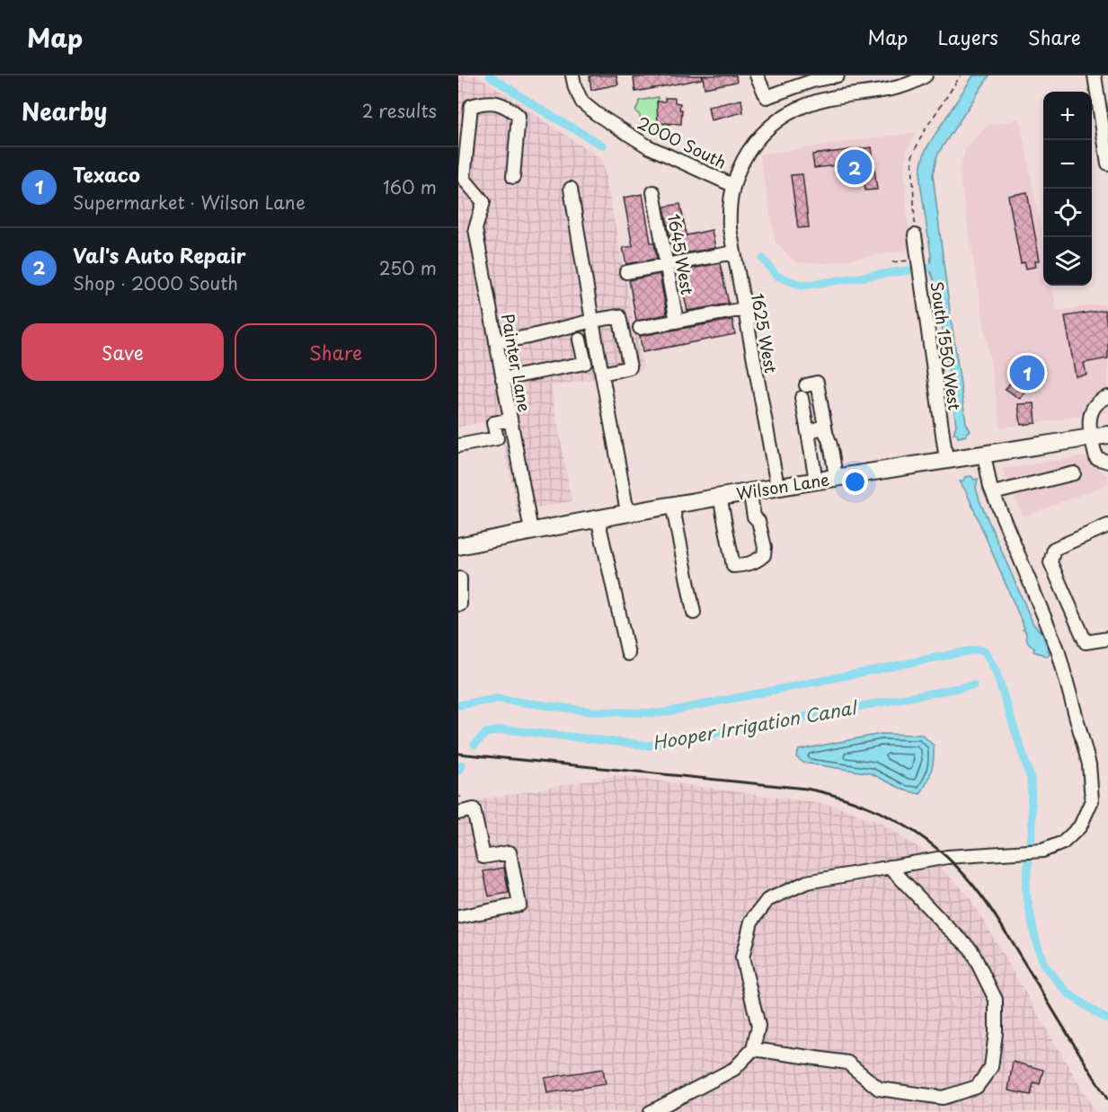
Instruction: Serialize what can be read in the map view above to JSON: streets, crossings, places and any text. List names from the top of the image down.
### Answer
{
  "streets": {
    "main road": ["Wilson Lane"],
    "street": [
      "2000 South",
      "1645 West",
      "1625 West",
      "South 1550 West",
      "Painter Lane"
    ]
  },
  "crossings": [
    ["2000 South", "1625 West"],
    ["1625 West", "Wilson Lane"],
    ["South 1550 West", "Wilson Lane"],
    ["Painter Lane", "Wilson Lane"]
  ],
  "water": ["Hooper Irrigation Canal"],
  "page": {
    "header": "Map",
    "nav": ["Map", "Layers", "Share"],
    "heading": ["Nearby", "2 results"],
    "map_buttons": ["+", "−"],
    "list": [
      {
        "mark": "1",
        "name": "Texaco",
        "note": "Supermarket · Wilson Lane",
        "value": "160 m"
      },
      {
        "mark": "2",
        "name": "Val's Auto Repair",
        "note": "Shop · 2000 South",
        "value": "250 m"
      }
    ],
    "pins": ["2", "1"],
    "buttons": ["Save", "Share"]
  }
}
